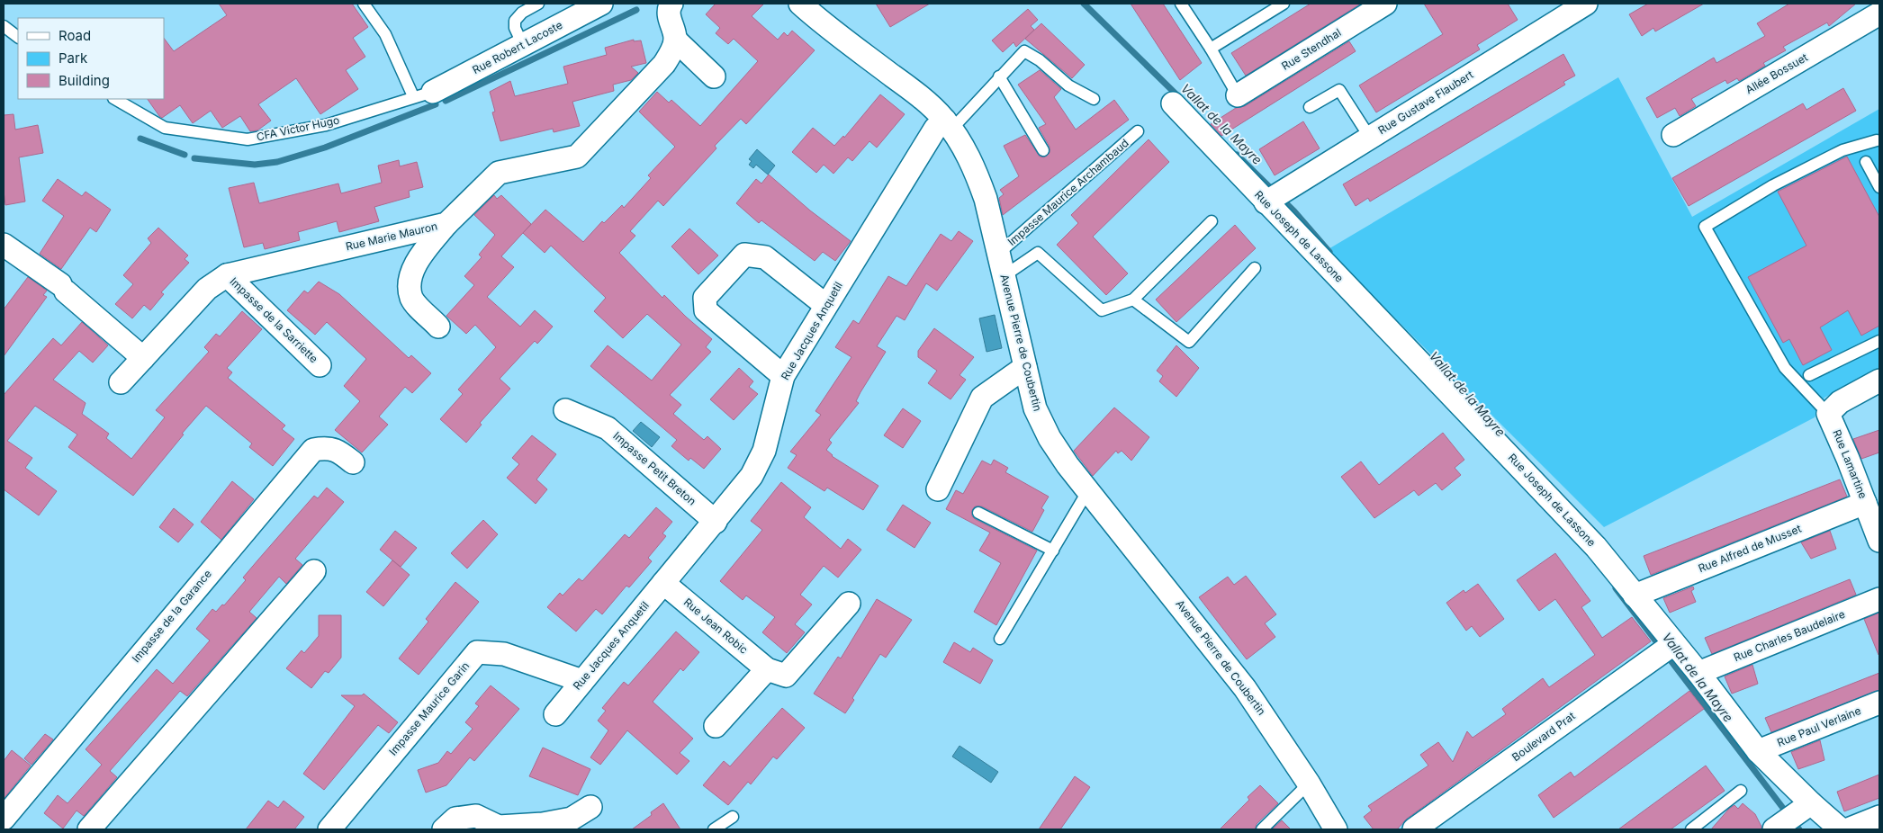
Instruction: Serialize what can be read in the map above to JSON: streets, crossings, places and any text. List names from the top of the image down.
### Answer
{
  "streets": {
    "street": [
      "Rue Robert Lacoste",
      "Rue Stendhal",
      "Allée Bossuet",
      "Rue Gustave Flaubert",
      "Rue Marie Mauron",
      "Rue Joseph de Lassone",
      "Impasse de la Sarriette",
      "Rue Jacques Anquetil",
      "Avenue Pierre de Coubertin",
      "Rue Lamartine",
      "Impasse Petit Breton",
      "Rue Alfred de Musset",
      "Impasse de la Garance",
      "Rue Jean Robic",
      "Rue Charles Baudelaire",
      "Impasse Maurice Garin",
      "Rue Paul Verlaine",
      "Boulevard Prat"
    ],
    "lane": ["CFA Victor Hugo", "Impasse Maurice Archambaud"]
  },
  "crossings": [
    ["Rue Robert Lacoste", "CFA Victor Hugo"],
    ["Rue Gustave Flaubert", "Rue Joseph de Lassone"],
    ["Impasse Maurice Archambaud", "Avenue Pierre de Coubertin"],
    ["Rue Marie Mauron", "Impasse de la Sarriette"],
    ["Rue Joseph de Lassone", "Rue Alfred de Musset"],
    ["Rue Joseph de Lassone", "Rue Charles Baudelaire"],
    ["Rue Joseph de Lassone", "Rue Paul Verlaine"],
    ["Rue Joseph de Lassone", "Boulevard Prat"],
    ["Rue Jacques Anquetil", "Avenue Pierre de Coubertin"],
    ["Rue Jacques Anquetil", "Impasse Petit Breton"],
    ["Rue Jacques Anquetil", "Rue Jean Robic"],
    ["Rue Jacques Anquetil", "Impasse Maurice Garin"],
    ["Rue Lamartine", "Rue Alfred de Musset"]
  ],
  "water": ["Vallat de la Mayre"],
  "legend": ["Road", "Park", "Building"]
}
